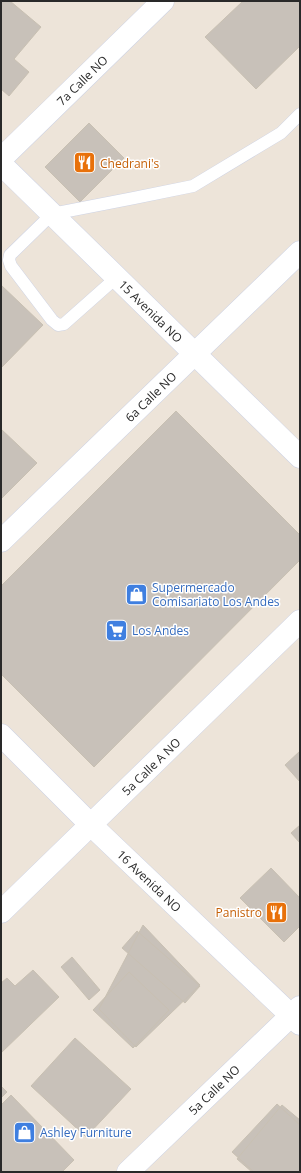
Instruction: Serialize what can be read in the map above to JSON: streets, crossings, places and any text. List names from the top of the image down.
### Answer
{
  "streets": {
    "street": [
      "7a Calle NO",
      "15 Avenida NO",
      "6a Calle NO",
      "5a Calle A NO",
      "16 Avenida NO",
      "5a Calle NO"
    ]
  },
  "crossings": [
    ["15 Avenida NO", "6a Calle NO"],
    ["5a Calle A NO", "16 Avenida NO"],
    ["16 Avenida NO", "5a Calle NO"]
  ],
  "places": {
    "restaurant": ["Chedrani's", "Panistro"],
    "shop": ["Supermercado Comisariato Los Andes", "Ashley Furniture"],
    "supermarket": ["Los Andes"]
  }
}
